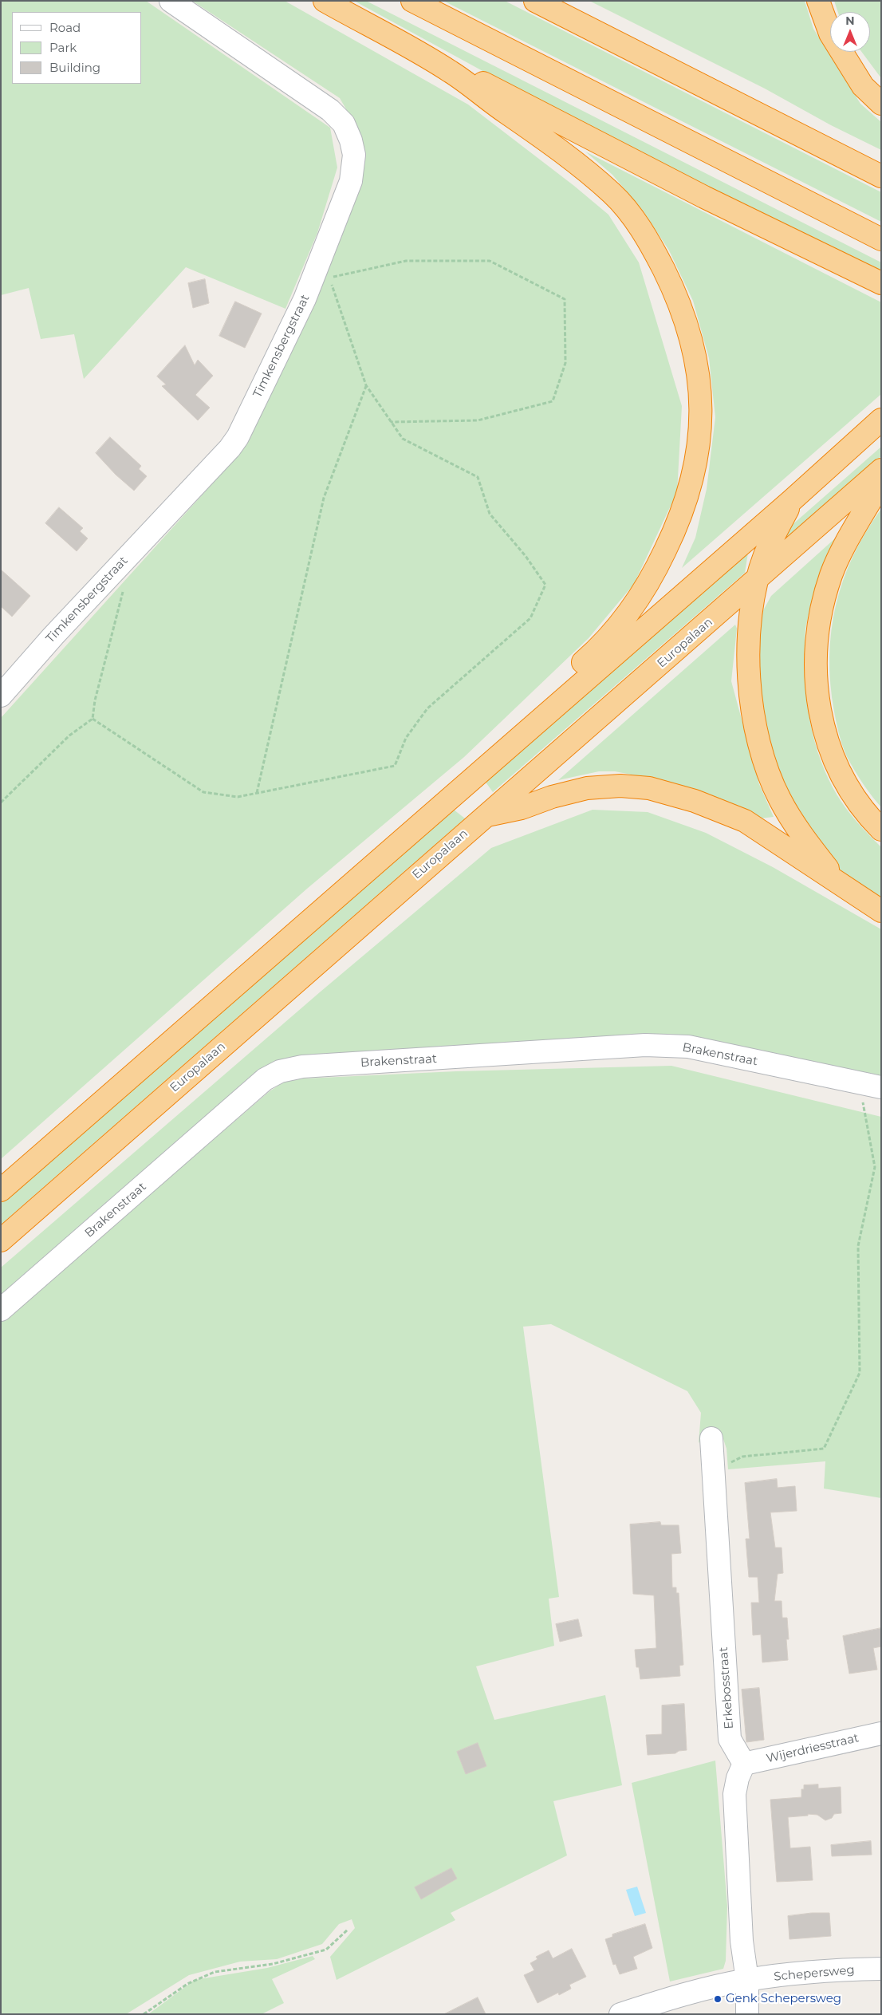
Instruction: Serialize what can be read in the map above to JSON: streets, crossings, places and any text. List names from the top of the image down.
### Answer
{
  "streets": {
    "highway": ["Europalaan"],
    "street": [
      "Timkensbergstraat",
      "Brakenstraat",
      "Erkebosstraat",
      "Wijerdriesstraat",
      "Schepersweg"
    ]
  },
  "crossings": [
    ["Erkebosstraat", "Wijerdriesstraat"]
  ],
  "places": ["Genk Schepersweg"],
  "legend": ["Road", "Park", "Building"],
  "north": "top"
}
